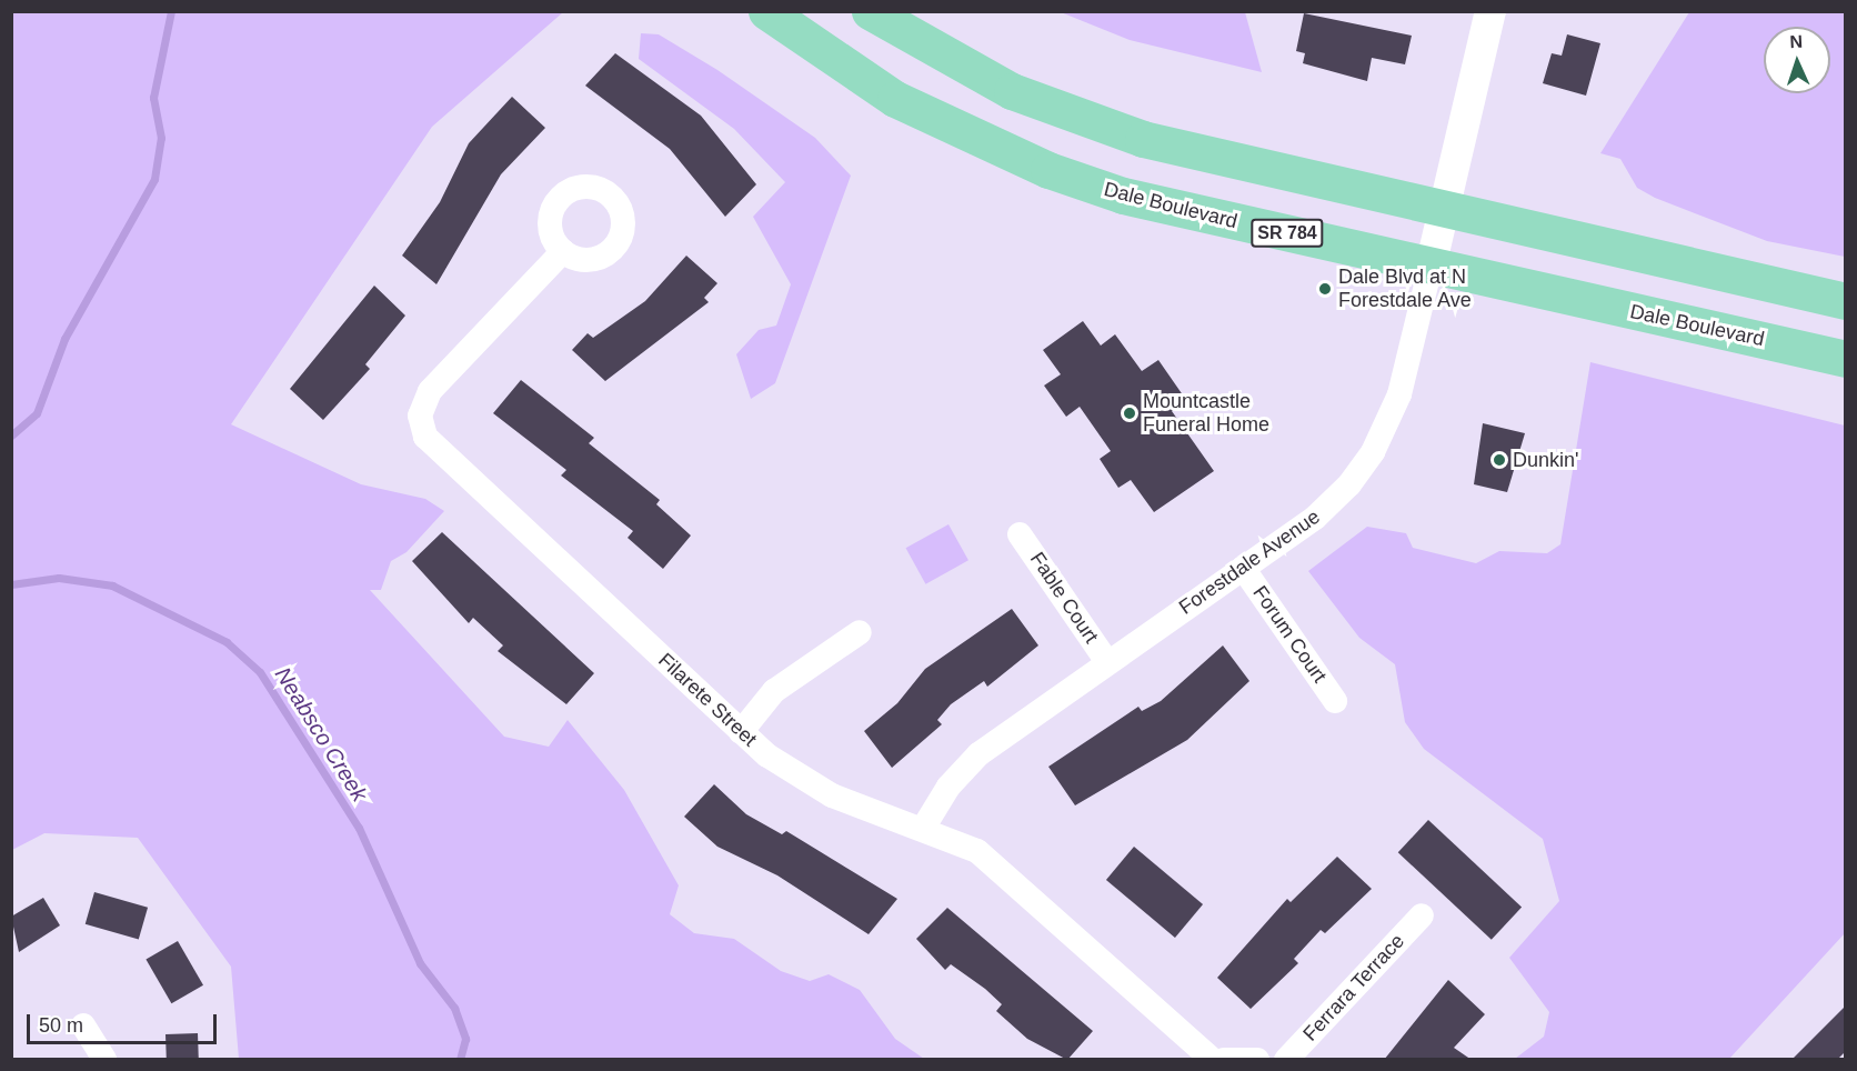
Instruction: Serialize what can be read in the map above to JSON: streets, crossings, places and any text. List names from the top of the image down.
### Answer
{
  "streets": {
    "main road": ["Dale Boulevard", "SR 784"],
    "street": [
      "Forestdale Avenue",
      "Fable Court",
      "Forum Court",
      "Filarete Street",
      "Ferrara Terrace"
    ]
  },
  "crossings": [
    ["Dale Boulevard", "Forestdale Avenue"],
    ["Forestdale Avenue", "Fable Court"],
    ["Forestdale Avenue", "Forum Court"],
    ["Forestdale Avenue", "Filarete Street"]
  ],
  "water": ["Neabsco Creek"],
  "places": ["Dale Blvd at N Forestdale Ave", "Mountcastle Funeral Home", "Dunkin'"],
  "scale_bar": "50 m",
  "north": "top"
}
